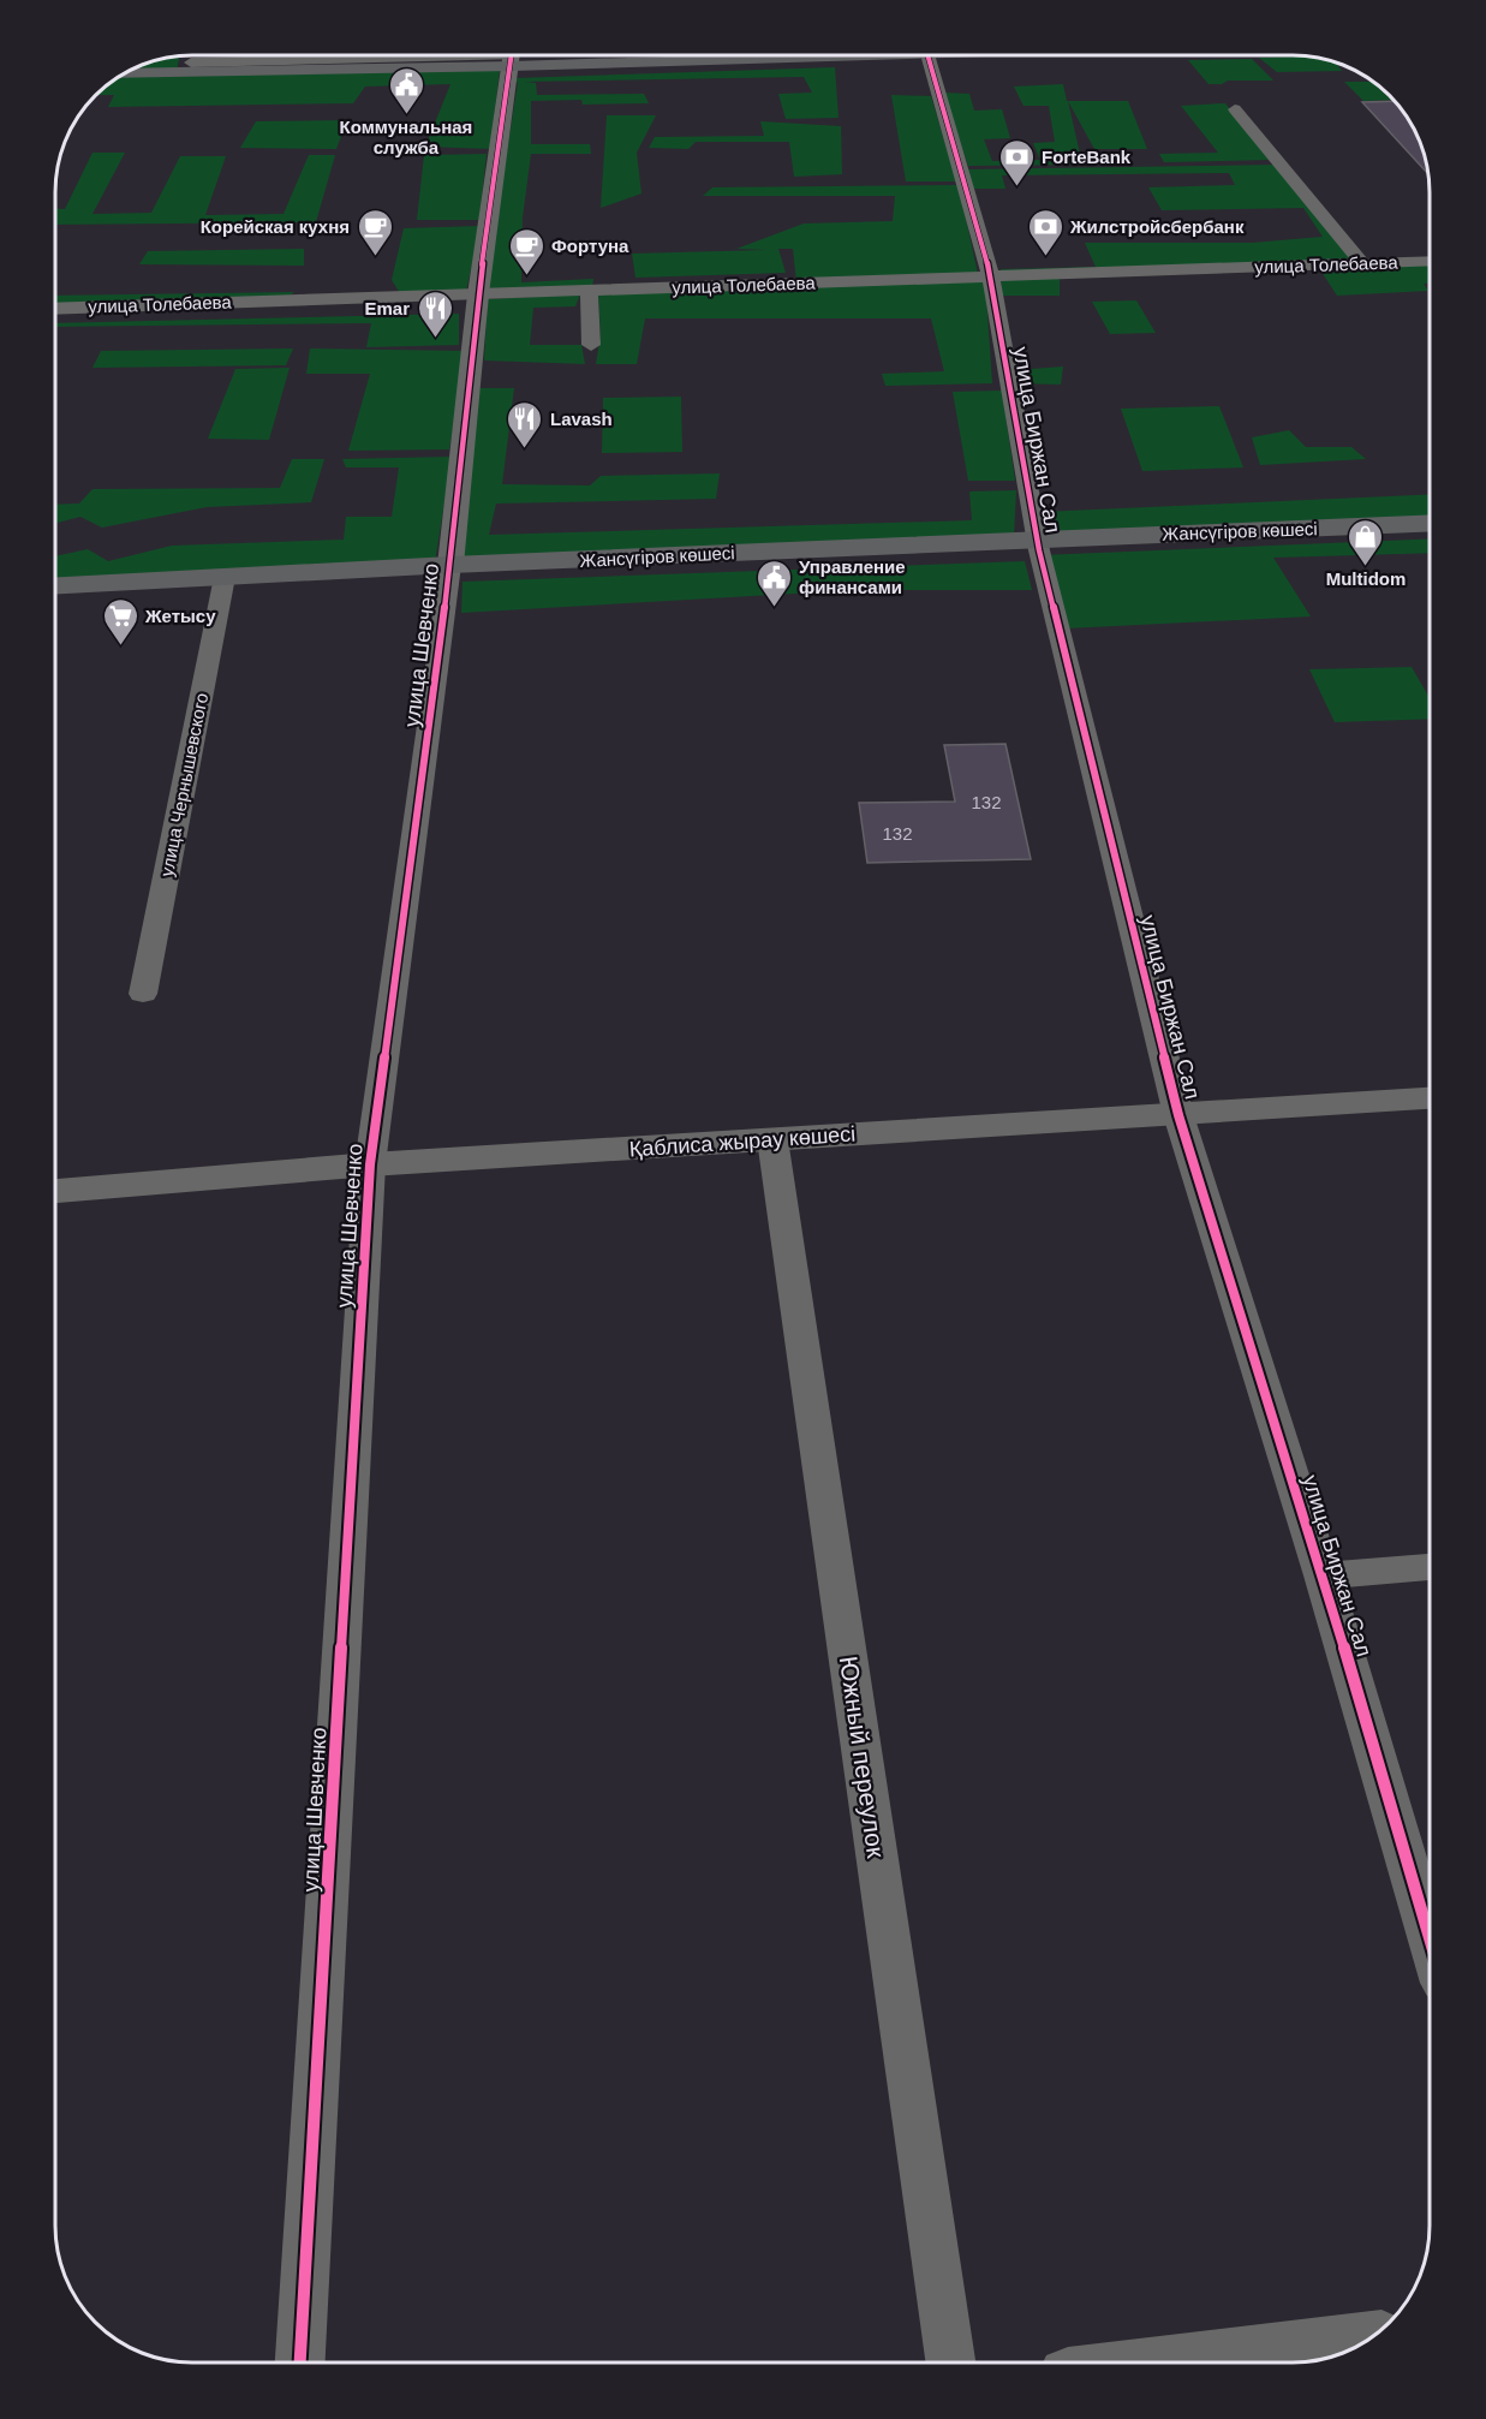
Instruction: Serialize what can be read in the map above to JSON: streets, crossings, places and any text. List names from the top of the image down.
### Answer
{
  "streets": {
    "main road": ["Жансүгіров көшесі"],
    "street": [
      "улица Толебаева",
      "улица Биржан Сал",
      "улица Шевченко",
      "улица Чернышевского",
      "Қаблиса жырау көшесі",
      "Южный переулок"
    ]
  },
  "crossings": [
    ["улица Толебаева", "улица Биржан Сал"],
    ["улица Толебаева", "улица Шевченко"],
    ["улица Биржан Сал", "Жансүгіров көшесі"],
    ["улица Биржан Сал", "Қаблиса жырау көшесі"],
    ["Жансүгіров көшесі", "улица Шевченко"],
    ["Жансүгіров көшесі", "улица Чернышевского"],
    ["улица Шевченко", "Қаблиса жырау көшесі"],
    ["Қаблиса жырау көшесі", "Южный переулок"]
  ],
  "places": {
    "public building": ["Коммунальная служба", "Управление финансами"],
    "bank": ["ForteBank", "Жилстройсбербанк"],
    "cafe": ["Корейская кухня", "Фортуна"],
    "restaurant": ["Emar", "Lavash"],
    "shop": ["Multidom"],
    "supermarket": ["Жетысу"]
  },
  "house_numbers": ["132", "132"]
}
